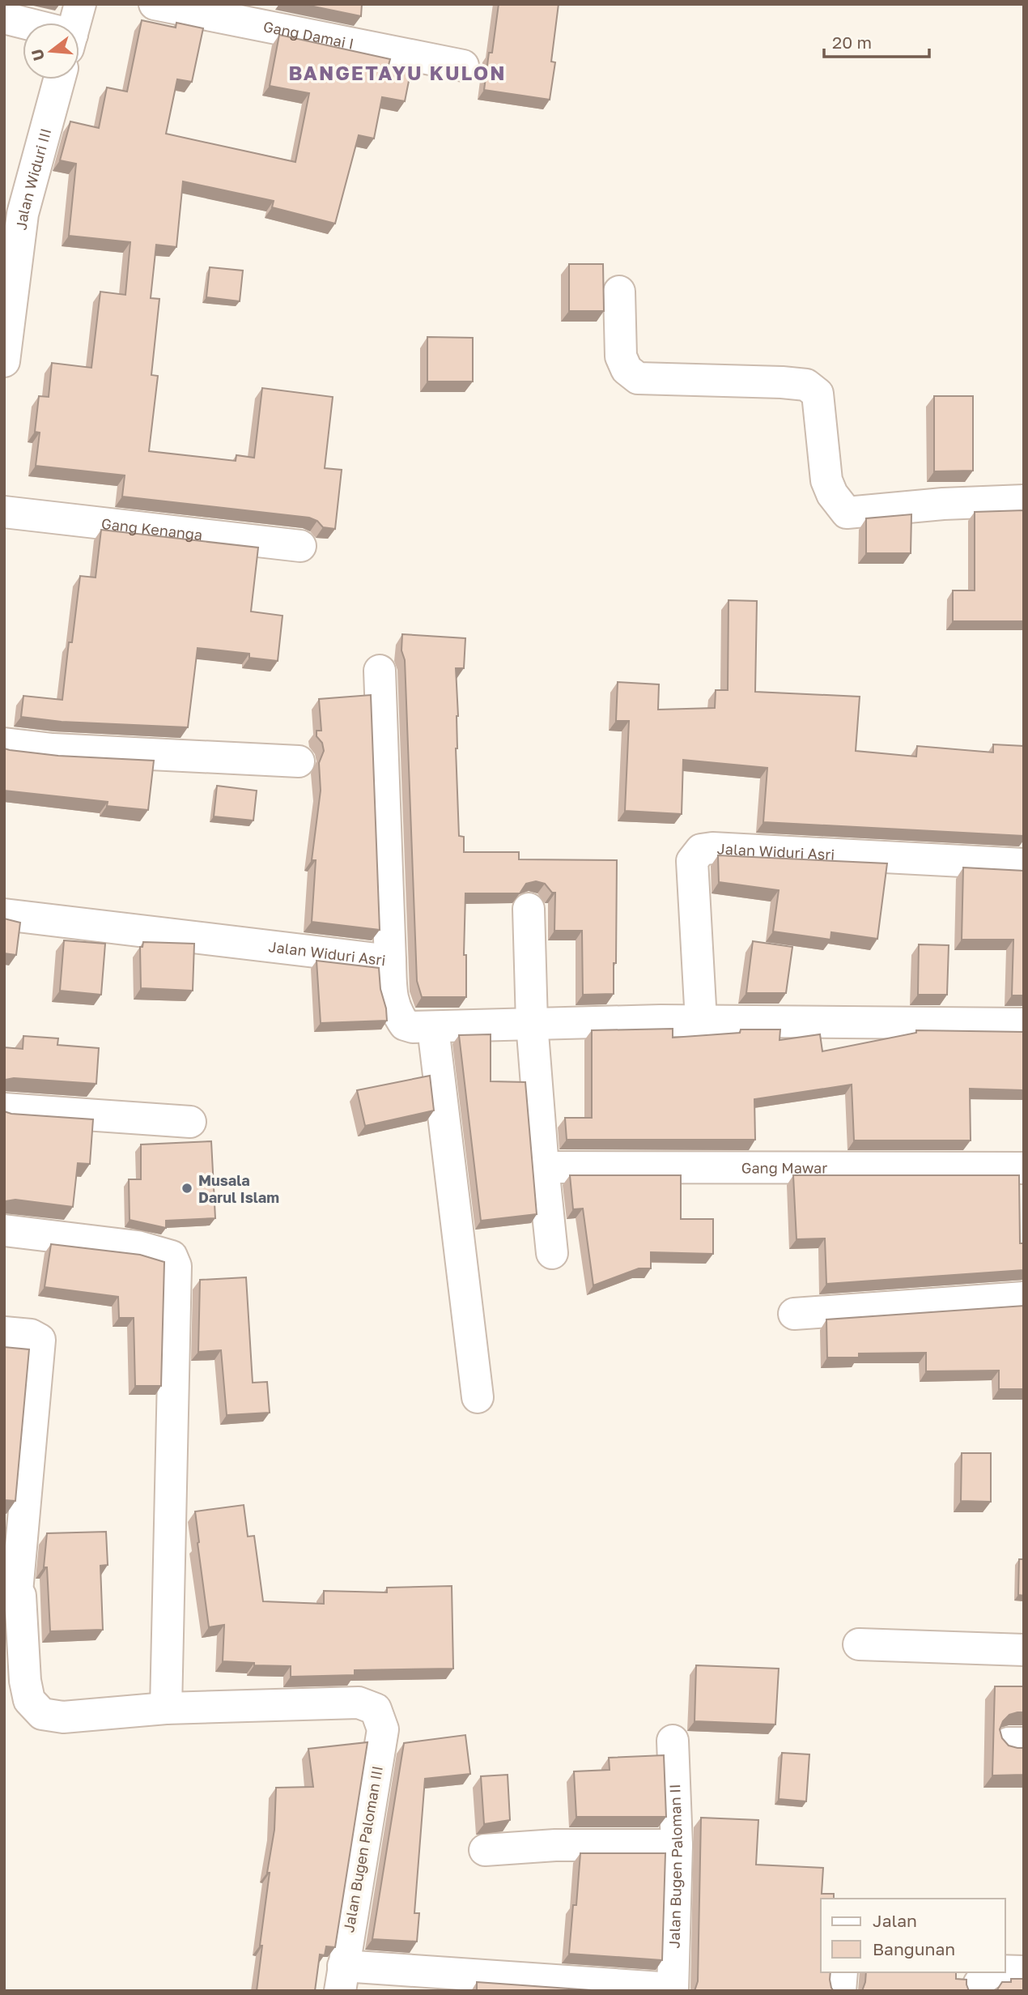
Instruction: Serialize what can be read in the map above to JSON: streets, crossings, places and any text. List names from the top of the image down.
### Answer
{
  "streets": {
    "street": [
      "Gang Damai I",
      "Jalan Widuri III",
      "Gang Kenanga",
      "Jalan Widuri Asri",
      "Gang Mawar",
      "Jalan Bugen Paloman III",
      "Jalan Bugen Paloman II"
    ]
  },
  "districts": ["BANGETAYU KULON"],
  "places": ["Musala Darul Islam"],
  "legend": ["Jalan", "Bangunan"],
  "scale_bar": "20 m",
  "north": "left"
}
